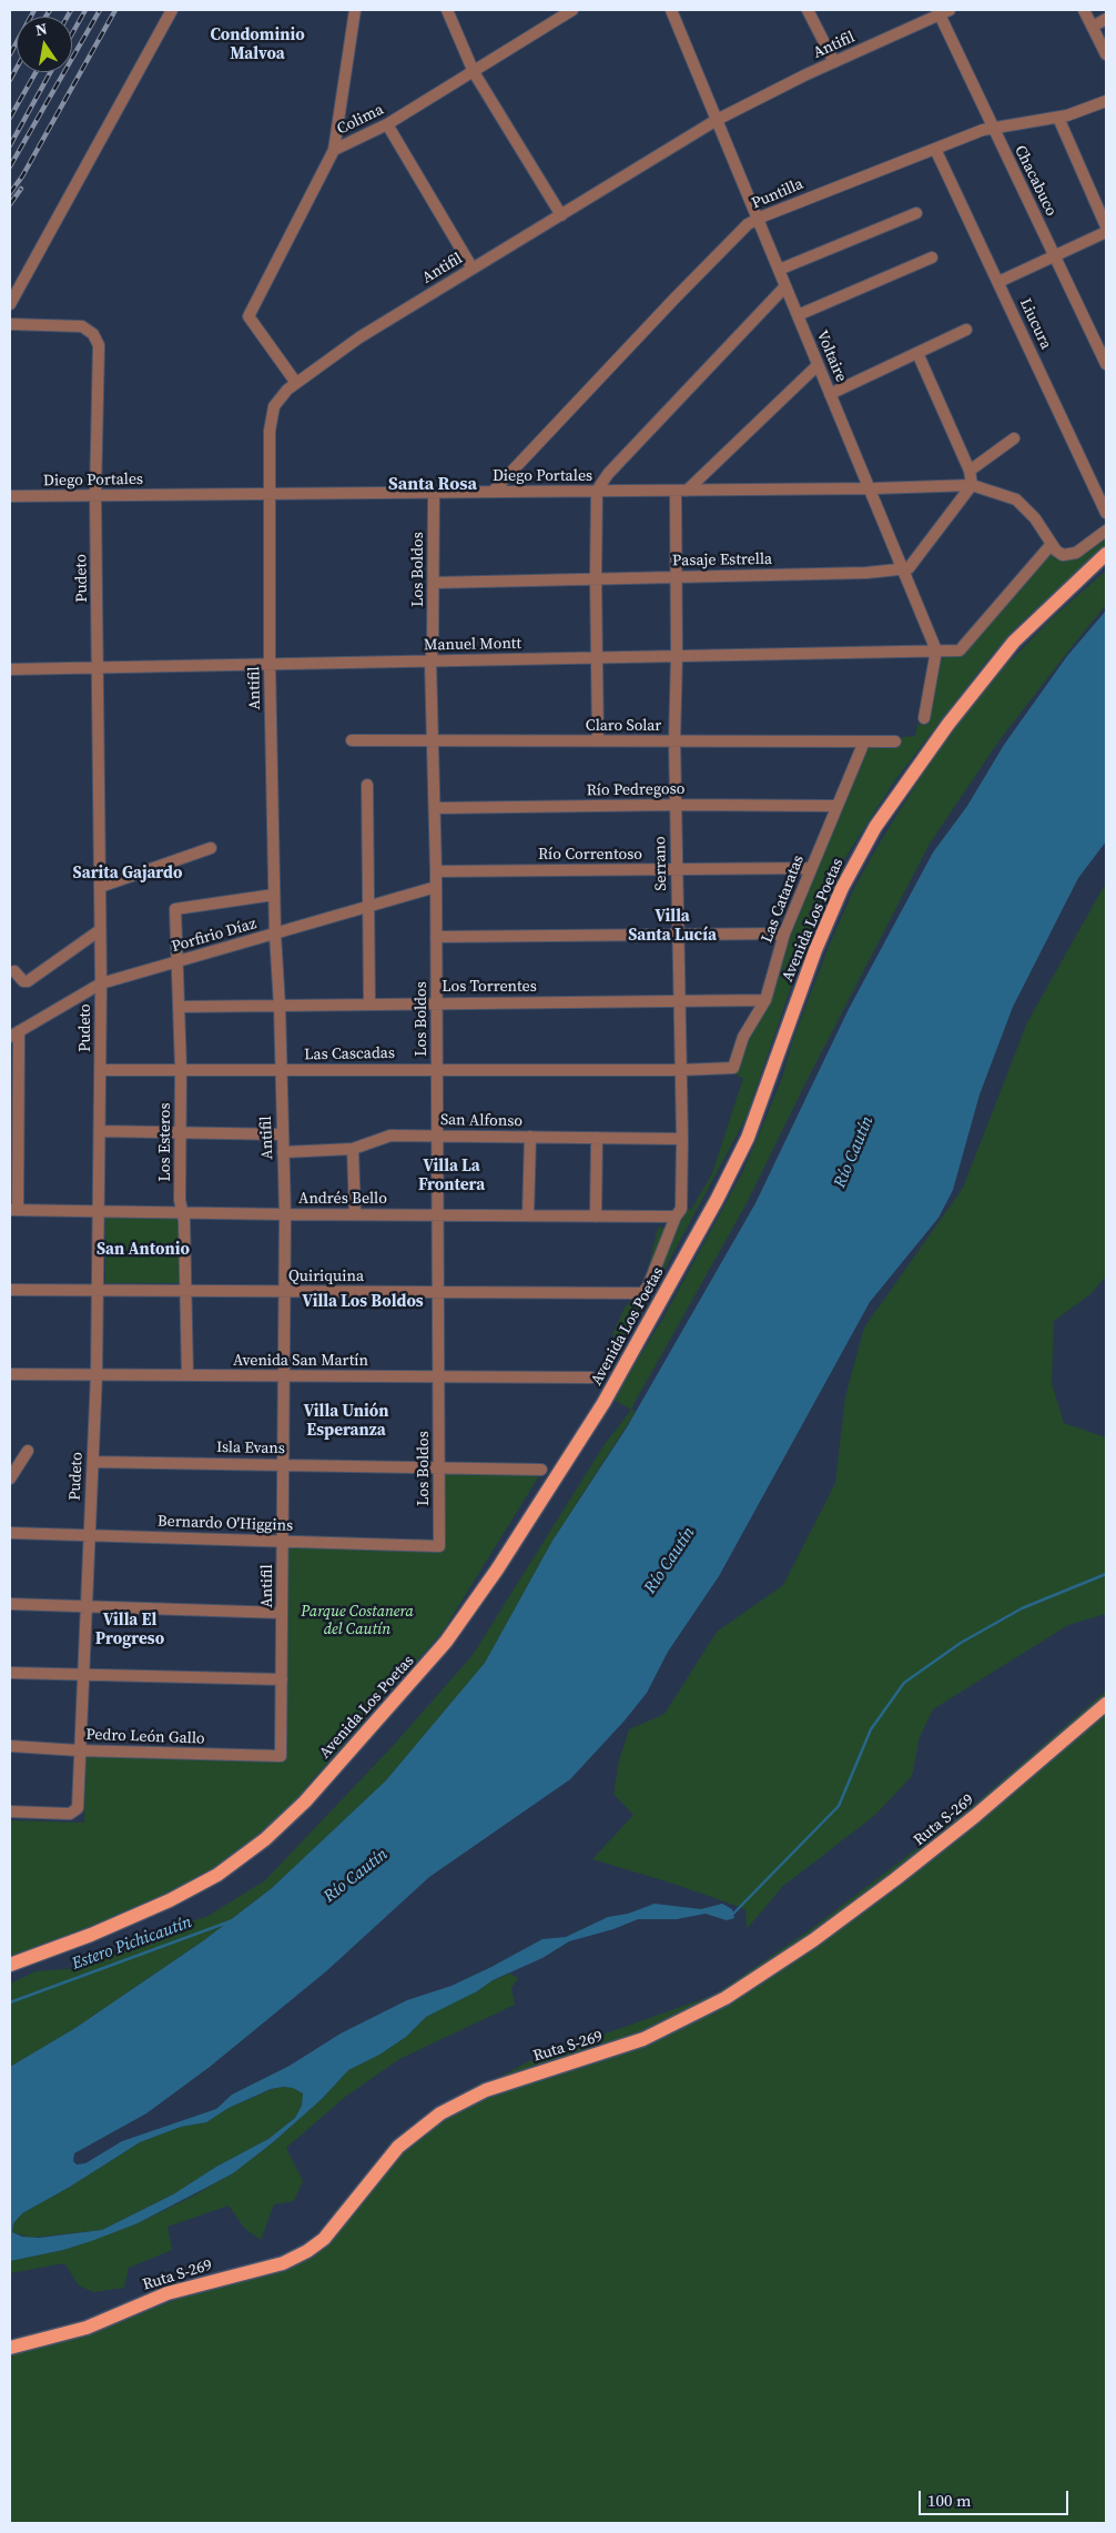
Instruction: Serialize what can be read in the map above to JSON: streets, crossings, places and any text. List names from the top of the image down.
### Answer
{
  "streets": {
    "main road": ["Avenida Los Poetas", "Ruta S-269"],
    "street": [
      "Antifil",
      "Colima",
      "Chacabuco",
      "Puntilla",
      "Liucura",
      "Voltaire",
      "Diego Portales",
      "Pasaje Estrella",
      "Los Boldos",
      "Pudeto",
      "Manuel Montt",
      "Claro Solar",
      "Río Pedregoso",
      "Río Correntoso",
      "Serrano",
      "Las Cataratas",
      "Porfirio Díaz",
      "Los Torrentes",
      "Las Cascadas",
      "San Alfonso",
      "Los Esteros",
      "Andrés Bello",
      "Quiriquina",
      "Avenida San Martín",
      "Isla Evans",
      "Bernardo O'Higgins",
      "Pedro León Gallo"
    ]
  },
  "crossings": [
    ["Antifil", "Colima"],
    ["Antifil", "Chacabuco"],
    ["Antifil", "Voltaire"],
    ["Antifil", "Diego Portales"],
    ["Antifil", "Manuel Montt"],
    ["Antifil", "Porfirio Díaz"],
    ["Antifil", "Los Torrentes"],
    ["Antifil", "Las Cascadas"],
    ["Antifil", "San Alfonso"],
    ["Antifil", "Los Esteros"],
    ["Antifil", "Andrés Bello"],
    ["Antifil", "Quiriquina"],
    ["Antifil", "Avenida San Martín"],
    ["Antifil", "Isla Evans"],
    ["Antifil", "Bernardo O'Higgins"],
    ["Antifil", "Pedro León Gallo"],
    ["Chacabuco", "Puntilla"],
    ["Puntilla", "Liucura"],
    ["Puntilla", "Voltaire"],
    ["Puntilla", "Diego Portales"],
    ["Voltaire", "Diego Portales"],
    ["Voltaire", "Pasaje Estrella"],
    ["Voltaire", "Manuel Montt"],
    ["Diego Portales", "Los Boldos"],
    ["Diego Portales", "Pudeto"],
    ["Diego Portales", "Manuel Montt"],
    ["Diego Portales", "Serrano"],
    ["Pasaje Estrella", "Los Boldos"],
    ["Pasaje Estrella", "Serrano"],
    ["Los Boldos", "Manuel Montt"],
    ["Los Boldos", "Claro Solar"],
    ["Los Boldos", "Río Pedregoso"],
    ["Los Boldos", "Río Correntoso"],
    ["Los Boldos", "Porfirio Díaz"],
    ["Los Boldos", "Los Torrentes"],
    ["Los Boldos", "Las Cascadas"],
    ["Los Boldos", "San Alfonso"],
    ["Los Boldos", "Andrés Bello"],
    ["Los Boldos", "Quiriquina"],
    ["Los Boldos", "Avenida San Martín"],
    ["Los Boldos", "Isla Evans"],
    ["Los Boldos", "Bernardo O'Higgins"],
    ["Pudeto", "Manuel Montt"],
    ["Pudeto", "Porfirio Díaz"],
    ["Pudeto", "Las Cascadas"],
    ["Pudeto", "Andrés Bello"],
    ["Pudeto", "Quiriquina"],
    ["Pudeto", "Avenida San Martín"],
    ["Pudeto", "Isla Evans"],
    ["Pudeto", "Bernardo O'Higgins"],
    ["Pudeto", "Pedro León Gallo"],
    ["Manuel Montt", "Serrano"],
    ["Claro Solar", "Serrano"],
    ["Claro Solar", "Las Cataratas"],
    ["Río Pedregoso", "Serrano"],
    ["Río Pedregoso", "Las Cataratas"],
    ["Río Correntoso", "Serrano"],
    ["Río Correntoso", "Las Cataratas"],
    ["Serrano", "Los Torrentes"],
    ["Serrano", "Las Cascadas"],
    ["Serrano", "San Alfonso"],
    ["Serrano", "Andrés Bello"],
    ["Serrano", "Quiriquina"],
    ["Las Cataratas", "Los Torrentes"],
    ["Las Cataratas", "Las Cascadas"],
    ["Porfirio Díaz", "Los Esteros"],
    ["Los Torrentes", "Los Esteros"],
    ["Las Cascadas", "Los Esteros"],
    ["Los Esteros", "Andrés Bello"],
    ["Los Esteros", "Quiriquina"],
    ["Los Esteros", "Avenida San Martín"]
  ],
  "districts": [
    "Condominio Malvoa",
    "Santa Rosa",
    "Sarita Gajardo",
    "Villa Santa Lucía",
    "Villa La Frontera",
    "San Antonio",
    "Villa Los Boldos",
    "Villa Unión Esperanza",
    "Villa El Progreso"
  ],
  "water": ["Río Cautín", "Estero Pichicautín"],
  "parks": ["Parque Costanera del Cautín"],
  "scale_bar": "100 m",
  "north": "top"
}
